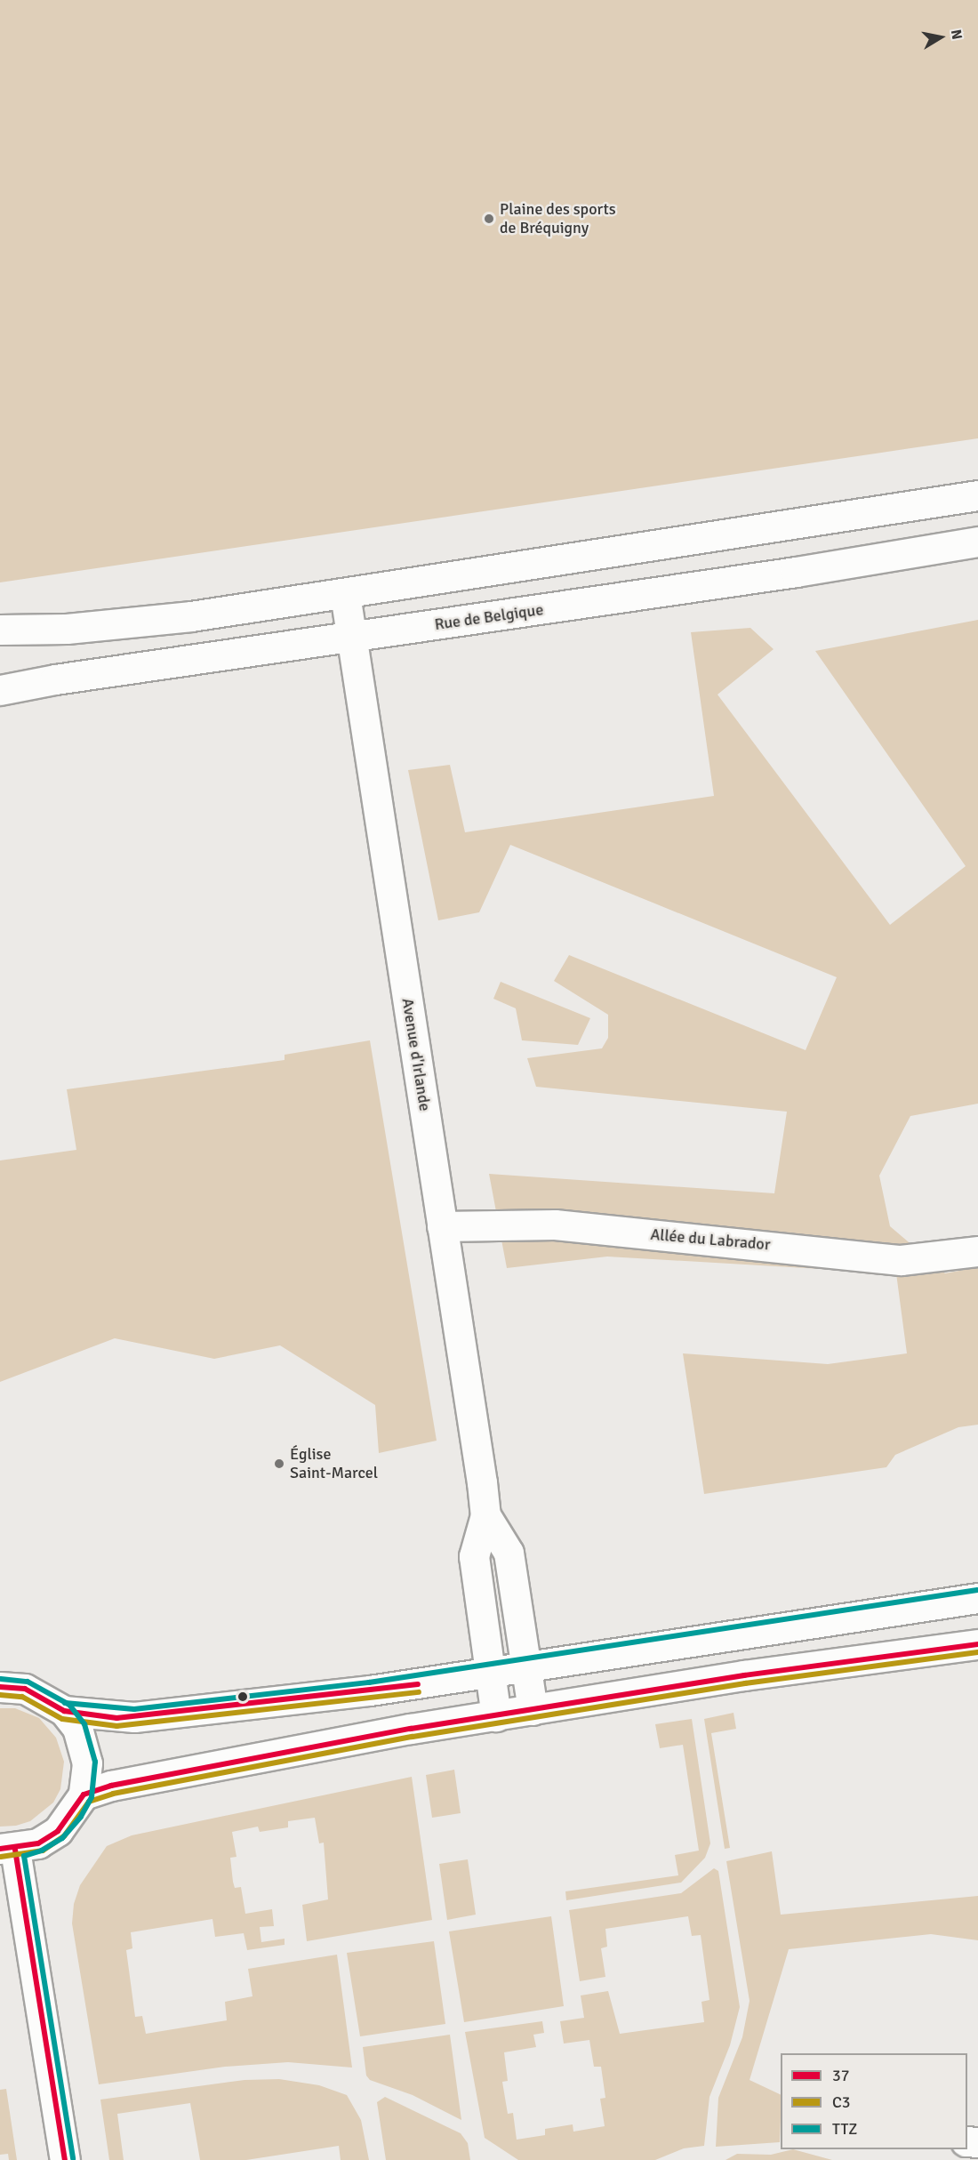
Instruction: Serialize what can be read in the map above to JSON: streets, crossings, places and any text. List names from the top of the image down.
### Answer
{
  "streets": {
    "street": ["Rue de Belgique", "Avenue d'Irlande", "Allée du Labrador"]
  },
  "crossings": [
    ["Rue de Belgique", "Avenue d'Irlande"],
    ["Avenue d'Irlande", "Allée du Labrador"]
  ],
  "places": ["Plaine des sports de Bréquigny", "Église Saint-Marcel"],
  "lines": ["transit line TTZ", "transit line 37", "transit line C3"],
  "legend": ["37", "C3", "TTZ"],
  "north": "right"
}
